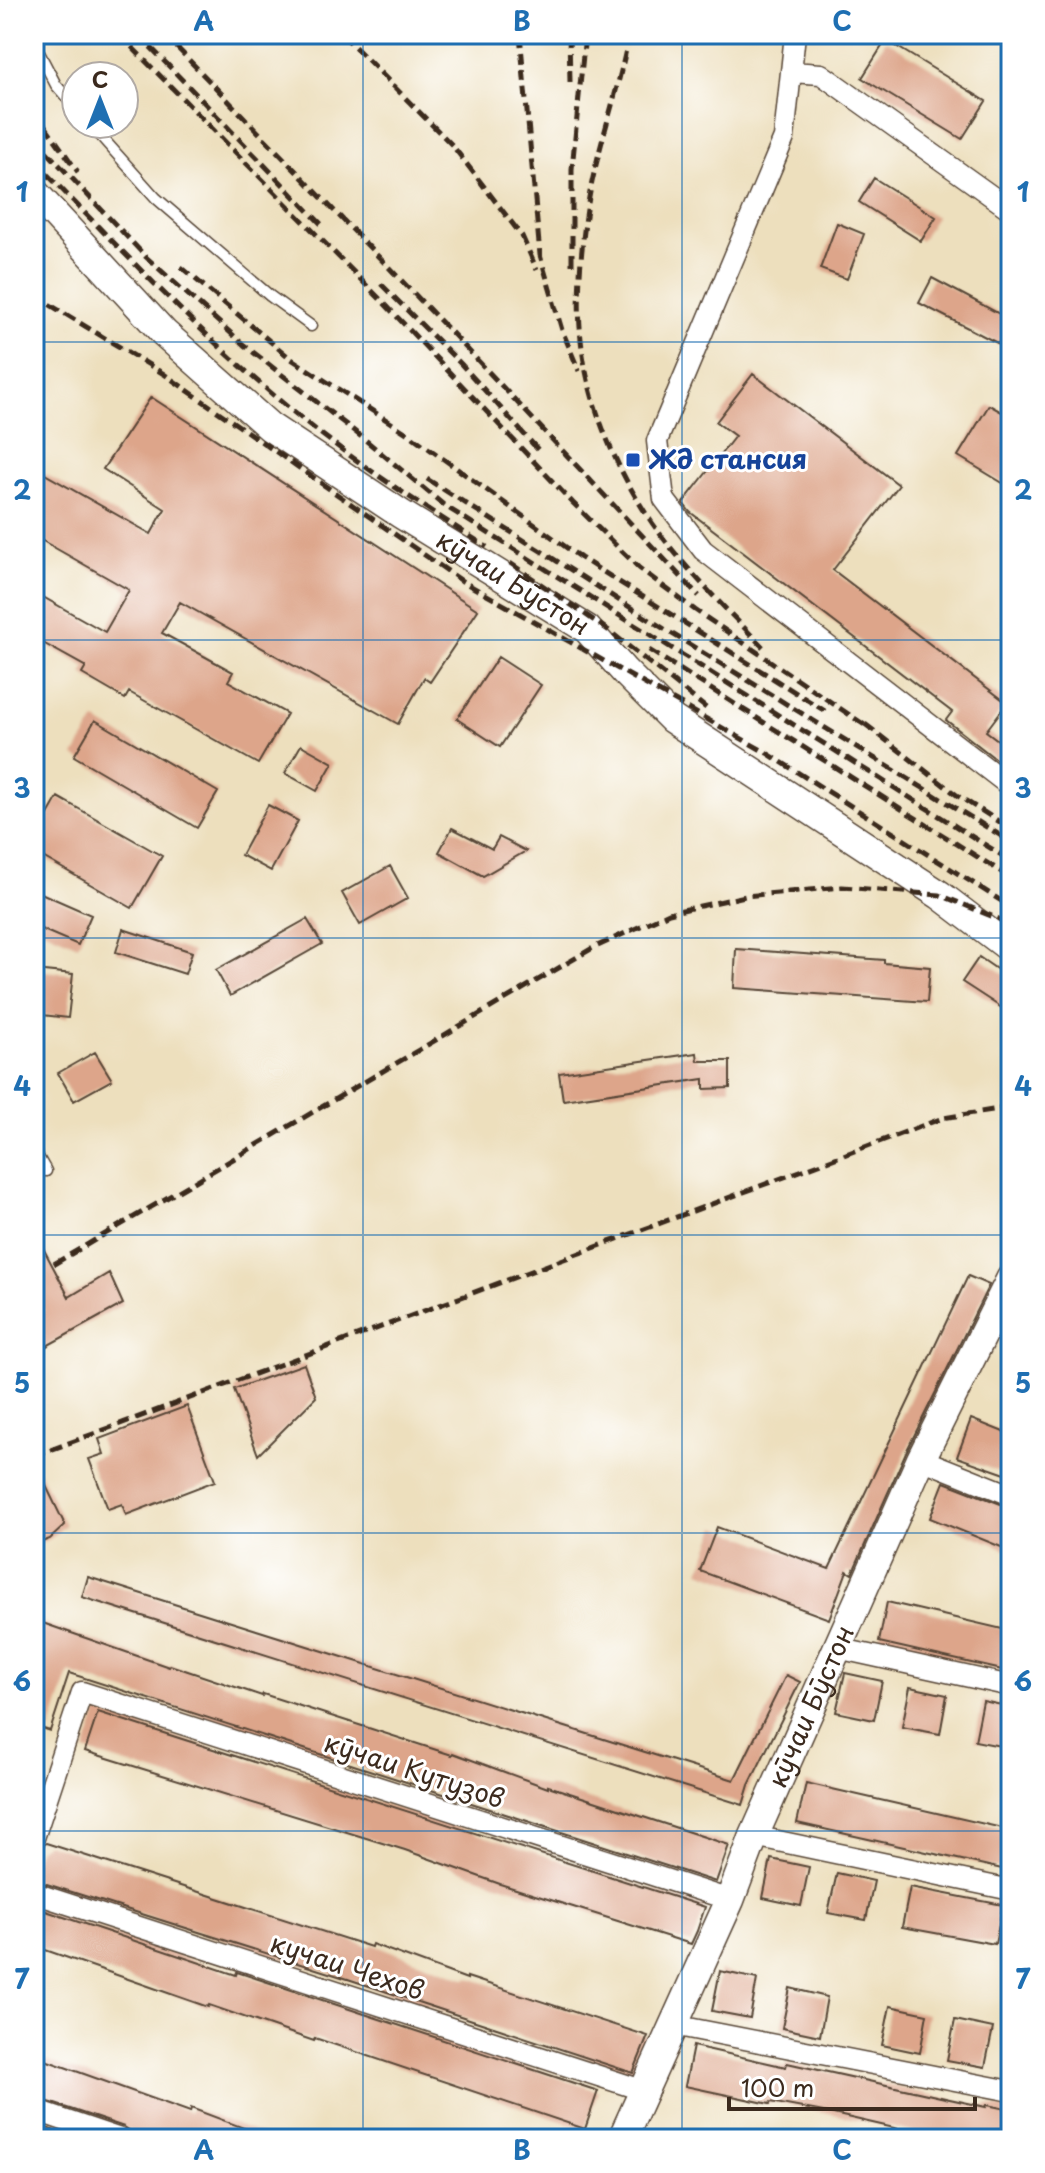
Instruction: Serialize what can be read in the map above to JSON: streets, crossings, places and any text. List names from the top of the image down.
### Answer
{
  "streets": {
    "main road": ["кӯчаи Бӯстон"],
    "street": ["кӯчаи Кутузов", "кучаи Чехов"]
  },
  "crossings": [
    ["кӯчаи Бӯстон", "кӯчаи Кутузов"],
    ["кӯчаи Бӯстон", "кучаи Чехов"]
  ],
  "places": {
    "transit": ["Жд стансия"]
  },
  "scale_bar": "100 m",
  "north": "top",
  "grid": {
    "columns": ["A", "B", "C"],
    "rows": [
      "1",
      "2",
      "3",
      "4",
      "5",
      "6",
      "7"
    ]
  }
}
